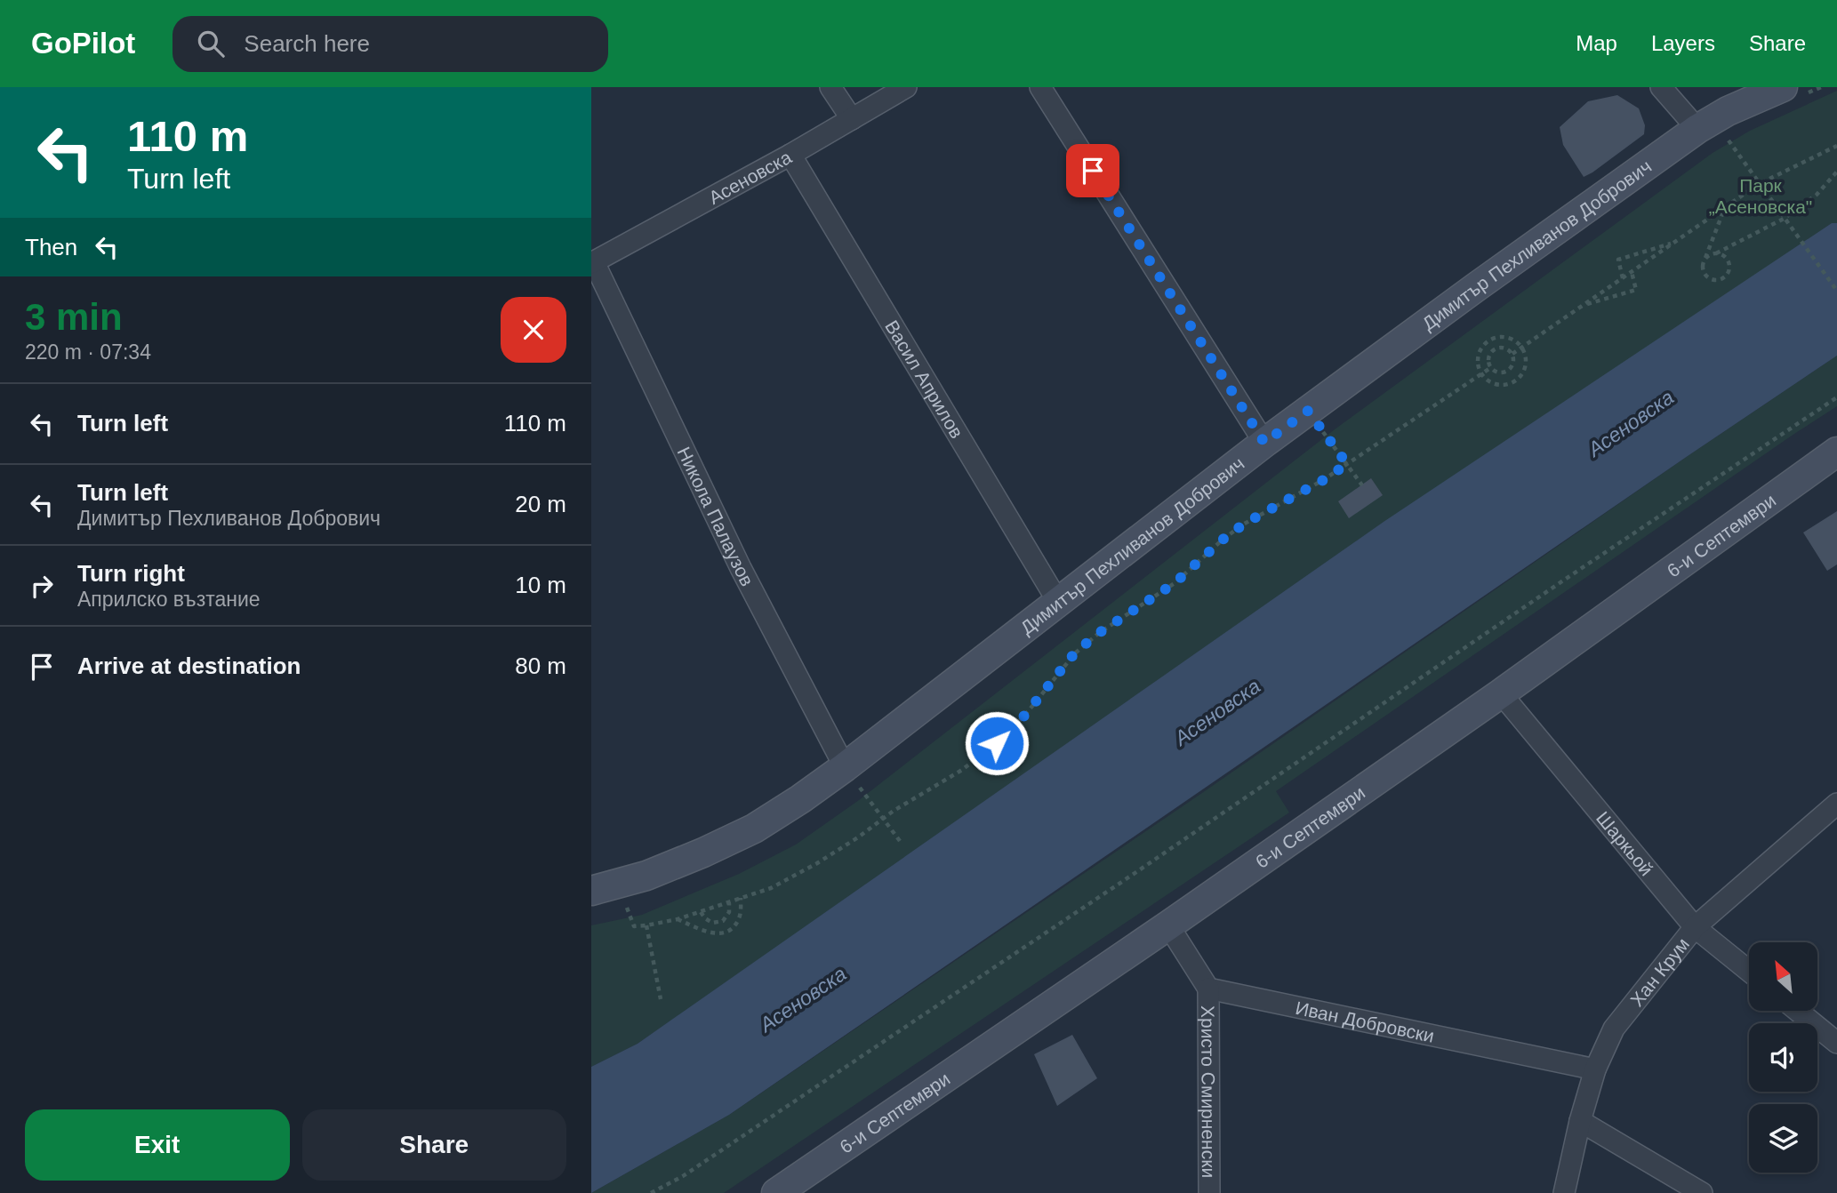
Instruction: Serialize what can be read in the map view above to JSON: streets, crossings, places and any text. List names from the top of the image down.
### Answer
{
  "streets": {
    "main road": ["Димитър Пехливанов Добрович", "6-и Септември"],
    "street": [
      "Асеновска",
      "Васил Априлов",
      "Никола Палаузов",
      "Шаркьой",
      "Хан Крум",
      "Иван Добровски",
      "Христо Смирненски"
    ]
  },
  "crossings": [
    ["Асеновска", "Васил Априлов"],
    ["Асеновска", "Никола Палаузов"],
    ["Димитър Пехливанов Добрович", "Васил Априлов"],
    ["Димитър Пехливанов Добрович", "Никола Палаузов"],
    ["6-и Септември", "Шаркьой"],
    ["Шаркьой", "Хан Крум"],
    ["Хан Крум", "Иван Добровски"],
    ["Иван Добровски", "Христо Смирненски"]
  ],
  "water": ["Асеновска"],
  "parks": ["Парк „Асеновска\""],
  "north": "top left",
  "page": {
    "header": "GoPilot",
    "search": "Search here",
    "nav": ["Map", "Layers", "Share"],
    "turn": ["110 m", "Turn left"],
    "then": "Then",
    "heading": ["3 min", "220 m · 07:34"],
    "list": [
      {
        "name": "Turn left",
        "value": "110 m"
      },
      {
        "name": "Turn left",
        "note": "Димитър Пехливанов Добрович",
        "value": "20 m"
      },
      {
        "name": "Turn right",
        "note": "Априлско възтание",
        "value": "10 m"
      },
      {
        "name": "Arrive at destination",
        "value": "80 m"
      }
    ],
    "buttons": ["Exit", "Share"]
  }
}
